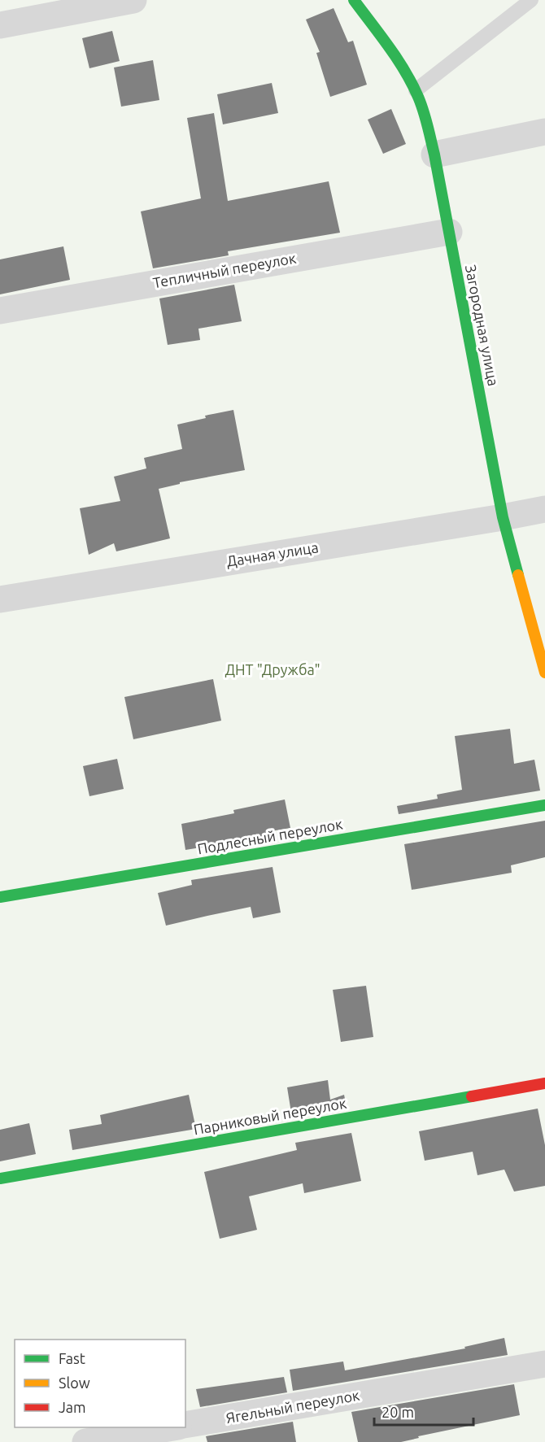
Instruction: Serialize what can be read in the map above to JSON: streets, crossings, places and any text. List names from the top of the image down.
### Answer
{
  "streets": {
    "street": [
      "Тепличный переулок",
      "Загородная улица",
      "Дачная улица",
      "Подлесный переулок",
      "Парниковый переулок",
      "Ягельный переулок"
    ]
  },
  "crossings": [
    ["Тепличный переулок", "Загородная улица"],
    ["Загородная улица", "Дачная улица"]
  ],
  "parks": ["ДНТ \"Дружба\""],
  "legend": ["Fast", "Slow", "Jam"],
  "scale_bar": "20 m"
}
